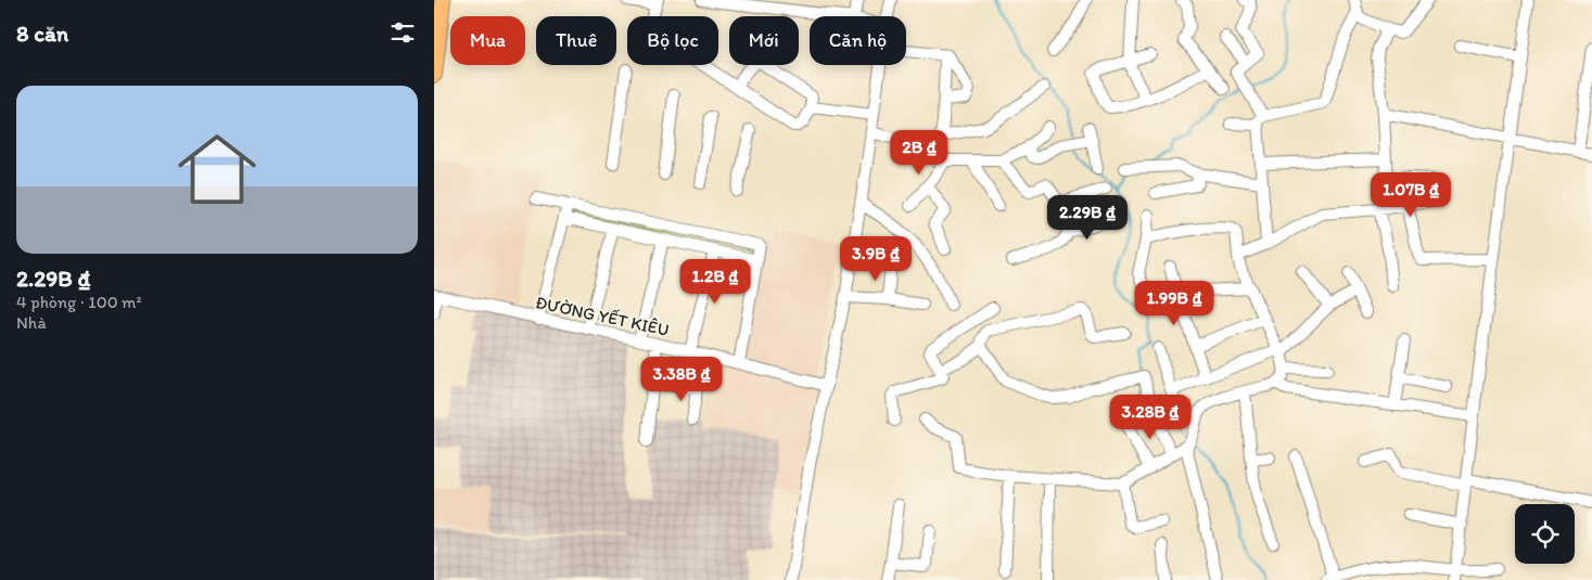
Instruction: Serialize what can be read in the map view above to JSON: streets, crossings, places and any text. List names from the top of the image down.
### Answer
{
  "streets": {
    "street": ["ĐƯỜNG YẾT KIÊU"]
  },
  "page": {
    "heading": "8 căn",
    "chip": [
      "Mua",
      "Thuê",
      "Bộ lọc",
      "Mới",
      "Căn hộ"
    ],
    "list": [
      {
        "name": "2.29B ₫",
        "note": "4 phòng · 100 m² · Nhà"
      }
    ],
    "price": [
      "2B ₫",
      "1.07B ₫",
      "2.29B ₫",
      "3.9B ₫",
      "1.2B ₫",
      "1.99B ₫",
      "3.38B ₫",
      "3.28B ₫"
    ]
  }
}
